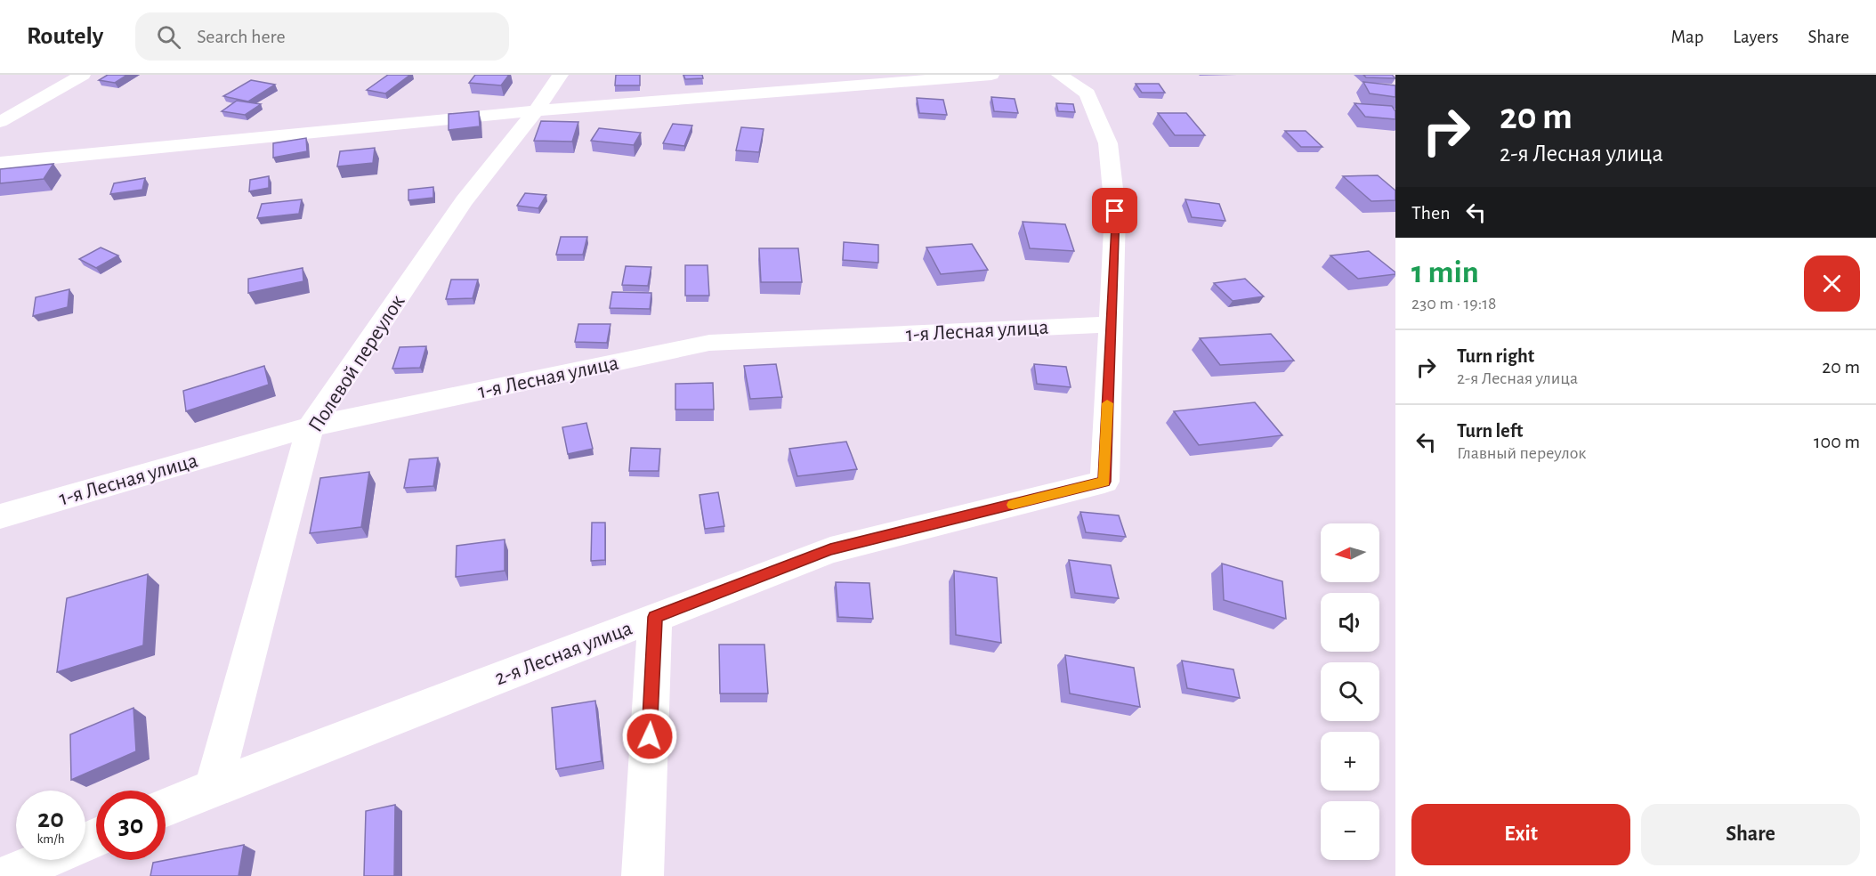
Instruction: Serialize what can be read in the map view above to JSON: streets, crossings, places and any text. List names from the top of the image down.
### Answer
{
  "streets": {
    "street": ["1-я Лесная улица", "Полевой переулок", "2-я Лесная улица"]
  },
  "crossings": [
    ["1-я Лесная улица", "Полевой переулок"],
    ["1-я Лесная улица", "2-я Лесная улица"],
    ["Полевой переулок", "2-я Лесная улица"]
  ],
  "north": "left",
  "page": {
    "header": "Routely",
    "search": "Search here",
    "nav": ["Map", "Layers", "Share"],
    "turn": ["20 m", "2-я Лесная улица"],
    "then": "Then",
    "heading": ["1 min", "230 m · 19:18"],
    "list": [
      {
        "name": "Turn right",
        "note": "2-я Лесная улица",
        "value": "20 m"
      },
      {
        "name": "Turn left",
        "note": "Главный переулок",
        "value": "100 m"
      }
    ],
    "map_buttons": ["+", "−"],
    "speed": "20 km/h",
    "limit": "30",
    "buttons": ["Exit", "Share"]
  }
}
